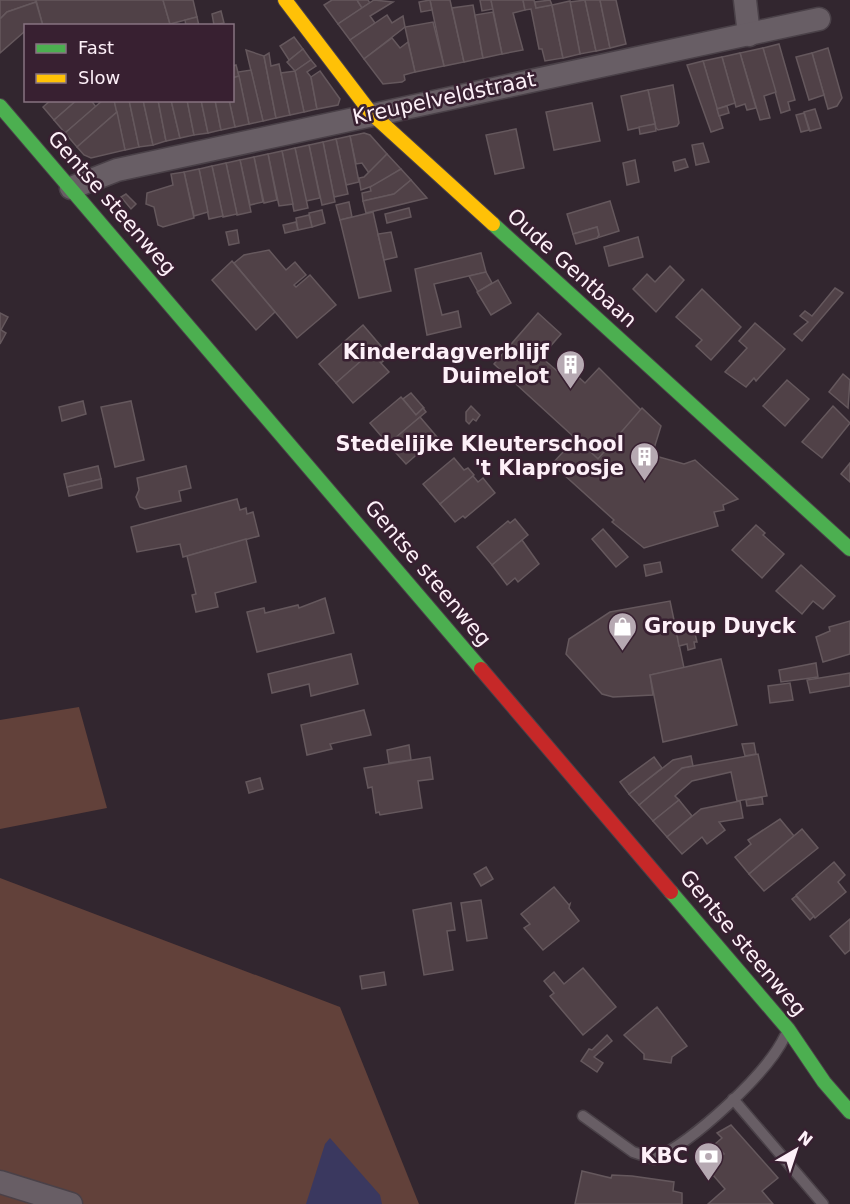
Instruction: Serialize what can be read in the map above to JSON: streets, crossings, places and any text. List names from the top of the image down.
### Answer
{
  "streets": {
    "main road": ["Gentse steenweg", "Oude Gentbaan"],
    "street": ["Kreupelveldstraat"]
  },
  "crossings": [
    ["Kreupelveldstraat", "Gentse steenweg"],
    ["Kreupelveldstraat", "Oude Gentbaan"]
  ],
  "places": {
    "building": ["Kinderdagverblijf Duimelot", "Stedelijke Kleuterschool 't Klaproosje"],
    "shop": ["Group Duyck"],
    "bank": ["KBC"]
  },
  "legend": ["Fast", "Slow"],
  "north": "top right"
}
